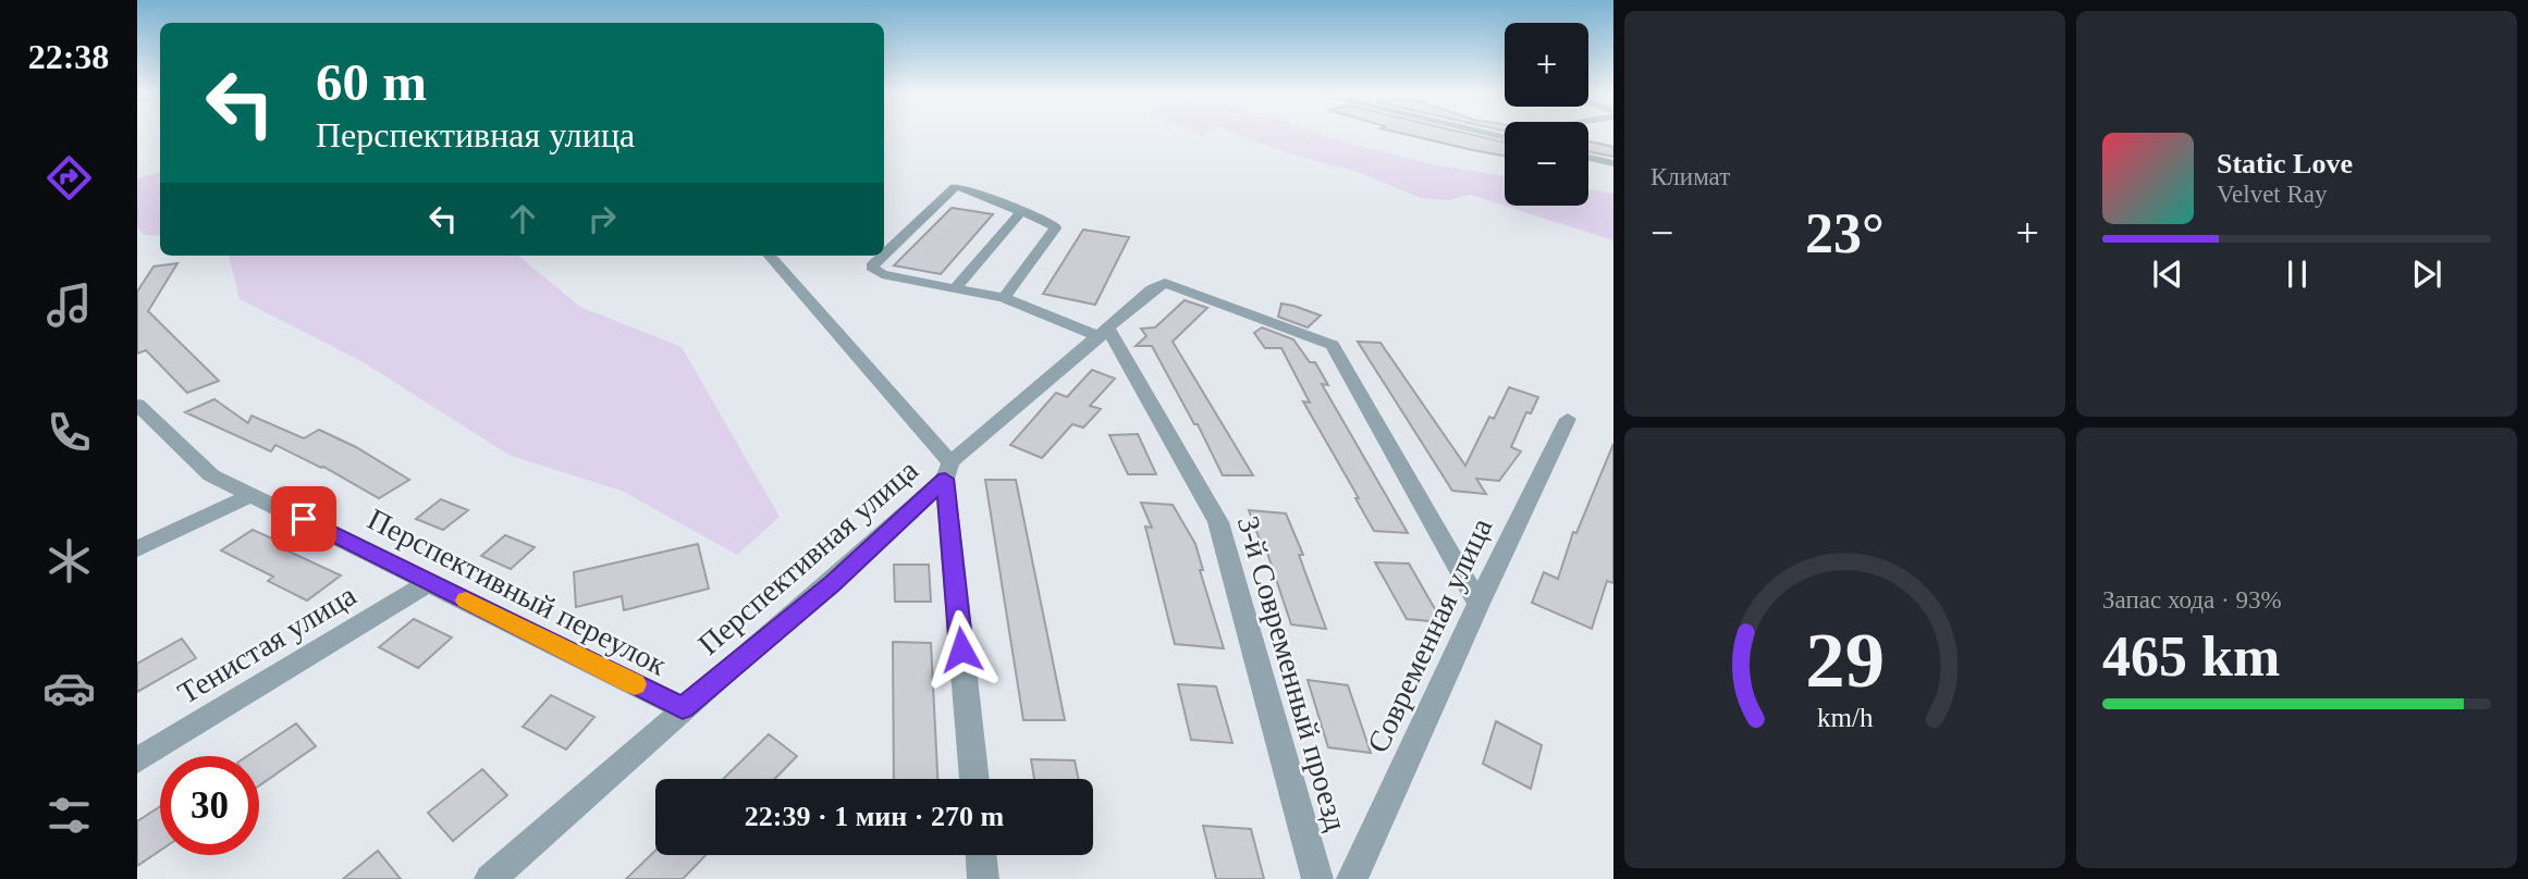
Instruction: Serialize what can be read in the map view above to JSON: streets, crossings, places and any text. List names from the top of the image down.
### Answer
{
  "streets": {
    "street": [
      "Перспективная улица",
      "Перспективный переулок",
      "Современная улица",
      "Тенистая улица",
      "3-й Современный проезд"
    ]
  },
  "crossings": [
    ["Перспективная улица", "Перспективный переулок"],
    ["Перспективная улица", "Современная улица"],
    ["Перспективная улица", "3-й Современный проезд"],
    ["Перспективный переулок", "Тенистая улица"]
  ],
  "page": {
    "tabs": "22:38",
    "tile": [
      "Климат",
      ["Запас хода · 93%", "465 km"]
    ],
    "map_buttons": ["+", "−"],
    "turn": ["60 m", "Перспективная улица"],
    "song": ["Static Love", "Velvet Ray"],
    "heat": ["−", "23°", "+"],
    "limit": "30",
    "trip": "22:39 · 1 мин · 270 m",
    "gauge": ["29", "km/h"]
  }
}
